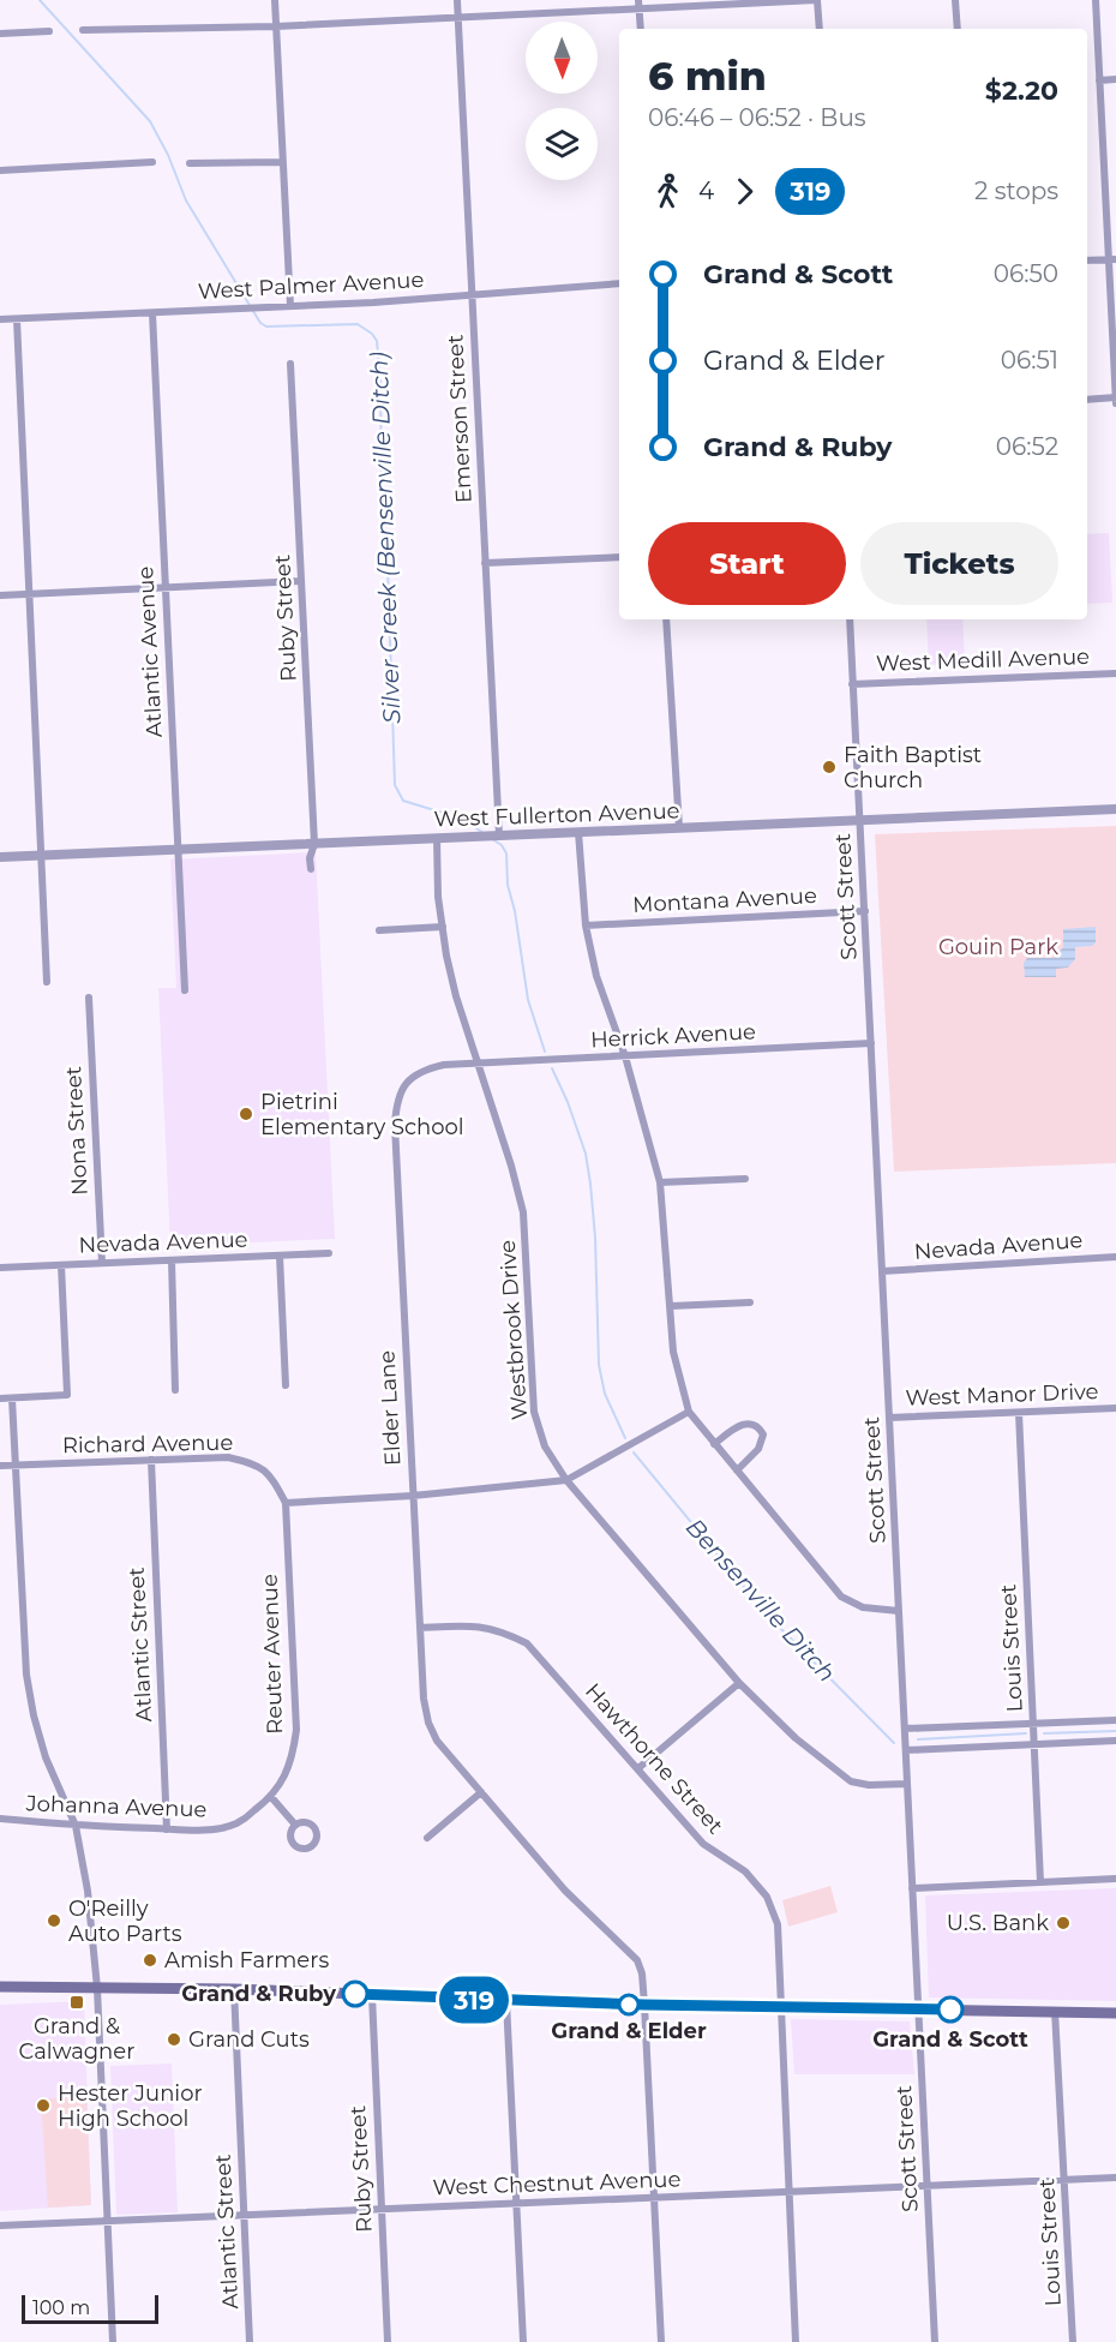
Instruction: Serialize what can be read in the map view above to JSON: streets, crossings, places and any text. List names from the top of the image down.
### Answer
{
  "streets": {
    "street": [
      "West Palmer Avenue",
      "Emerson Street",
      "Ruby Street",
      "Atlantic Avenue",
      "West Medill Avenue",
      "West Fullerton Avenue",
      "Scott Street",
      "Montana Avenue",
      "Herrick Avenue",
      "Nona Street",
      "Nevada Avenue",
      "Westbrook Drive",
      "West Manor Drive",
      "Elder Lane",
      "Richard Avenue",
      "Atlantic Street",
      "Louis Street",
      "Reuter Avenue",
      "Hawthorne Street",
      "Johanna Avenue",
      "West Chestnut Avenue"
    ]
  },
  "crossings": [
    ["West Palmer Avenue", "Emerson Street"],
    ["West Palmer Avenue", "Atlantic Avenue"],
    ["Emerson Street", "West Fullerton Avenue"],
    ["Ruby Street", "West Fullerton Avenue"],
    ["Ruby Street", "West Chestnut Avenue"],
    ["Atlantic Avenue", "West Fullerton Avenue"],
    ["West Medill Avenue", "Scott Street"],
    ["West Fullerton Avenue", "Scott Street"],
    ["West Fullerton Avenue", "Westbrook Drive"],
    ["Scott Street", "Montana Avenue"],
    ["Scott Street", "Herrick Avenue"],
    ["Scott Street", "Nevada Avenue"],
    ["Scott Street", "Westbrook Drive"],
    ["Scott Street", "West Manor Drive"],
    ["Scott Street", "West Chestnut Avenue"],
    ["Herrick Avenue", "Westbrook Drive"],
    ["Herrick Avenue", "Elder Lane"],
    ["Nona Street", "Nevada Avenue"],
    ["Westbrook Drive", "Elder Lane"],
    ["West Manor Drive", "Louis Street"],
    ["Elder Lane", "Hawthorne Street"],
    ["Elder Lane", "West Chestnut Avenue"],
    ["Richard Avenue", "Atlantic Street"],
    ["Richard Avenue", "Reuter Avenue"],
    ["Atlantic Street", "Johanna Avenue"],
    ["Atlantic Street", "West Chestnut Avenue"],
    ["Louis Street", "West Chestnut Avenue"],
    ["Reuter Avenue", "Johanna Avenue"],
    ["Hawthorne Street", "West Chestnut Avenue"]
  ],
  "water": ["Silver Creek (Bensenville Ditch)", "Bensenville Ditch"],
  "parks": ["Gouin Park"],
  "places": {
    "other": [
      "Faith Baptist Church",
      "Pietrini Elementary School",
      "O'Reilly Auto Parts",
      "U.S. Bank",
      "Amish Farmers",
      "Grand & Ruby",
      "Grand & Elder",
      "Grand & Scott",
      "Grand Cuts",
      "Hester Junior High School"
    ],
    "transit": ["Grand & Calwagner"]
  },
  "lines": ["bus line 319"],
  "scale_bar": "100 m",
  "north": "bottom",
  "page": {
    "on_map": "319",
    "heading": ["6 min", "06:46 – 06:52 · Bus", "$2.20"],
    "legs": ["4", "319", "2 stops"],
    "list": [
      {
        "name": "Grand & Scott",
        "value": "06:50"
      },
      {
        "name": "Grand & Elder",
        "value": "06:51"
      },
      {
        "name": "Grand & Ruby",
        "value": "06:52"
      }
    ],
    "buttons": ["Start", "Tickets"],
    "scale": "100 m"
  }
}
